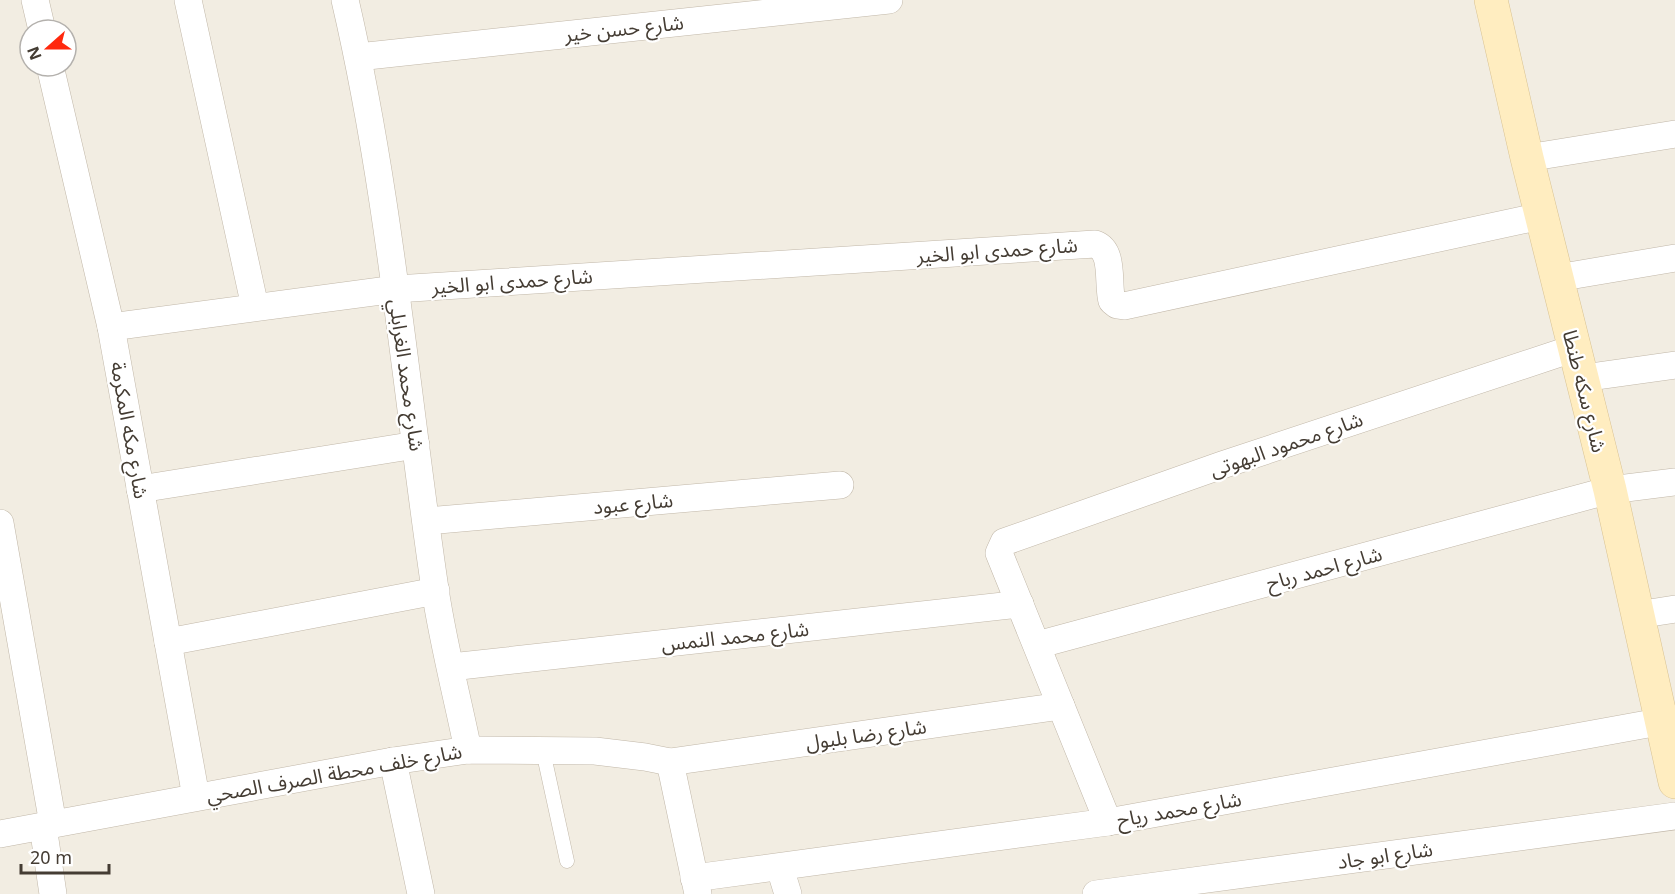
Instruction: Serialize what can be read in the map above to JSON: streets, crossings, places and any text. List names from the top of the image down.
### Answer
{
  "streets": {
    "main road": ["شارع سكه طنطا"],
    "street": [
      "شارع حسن خير",
      "شارع حمدى ابو الخير",
      "شارع محمد الغرابلي",
      "شارع مكه المكرمة",
      "شارع محمود البهوتى",
      "شارع عبود",
      "شارع احمد رباح",
      "شارع محمد النمس",
      "شارع رضا بلبول",
      "شارع خلف محطة الصرف الصحي",
      "شارع محمد رياح",
      "شارع ابو جاد"
    ]
  },
  "crossings": [
    ["شارع حسن خير", "شارع محمد الغرابلي"],
    ["شارع حمدى ابو الخير", "شارع محمد الغرابلي"],
    ["شارع حمدى ابو الخير", "شارع سكه طنطا"],
    ["شارع محمد الغرابلي", "شارع عبود"],
    ["شارع محمد الغرابلي", "شارع محمد النمس"],
    ["شارع محمد الغرابلي", "شارع خلف محطة الصرف الصحي"],
    ["شارع سكه طنطا", "شارع محمود البهوتى"],
    ["شارع سكه طنطا", "شارع احمد رباح"],
    ["شارع سكه طنطا", "شارع محمد رياح"],
    ["شارع مكه المكرمة", "شارع خلف محطة الصرف الصحي"],
    ["شارع محمود البهوتى", "شارع محمد النمس"],
    ["شارع رضا بلبول", "شارع خلف محطة الصرف الصحي"]
  ],
  "scale_bar": "20 m",
  "north": "left"
}
